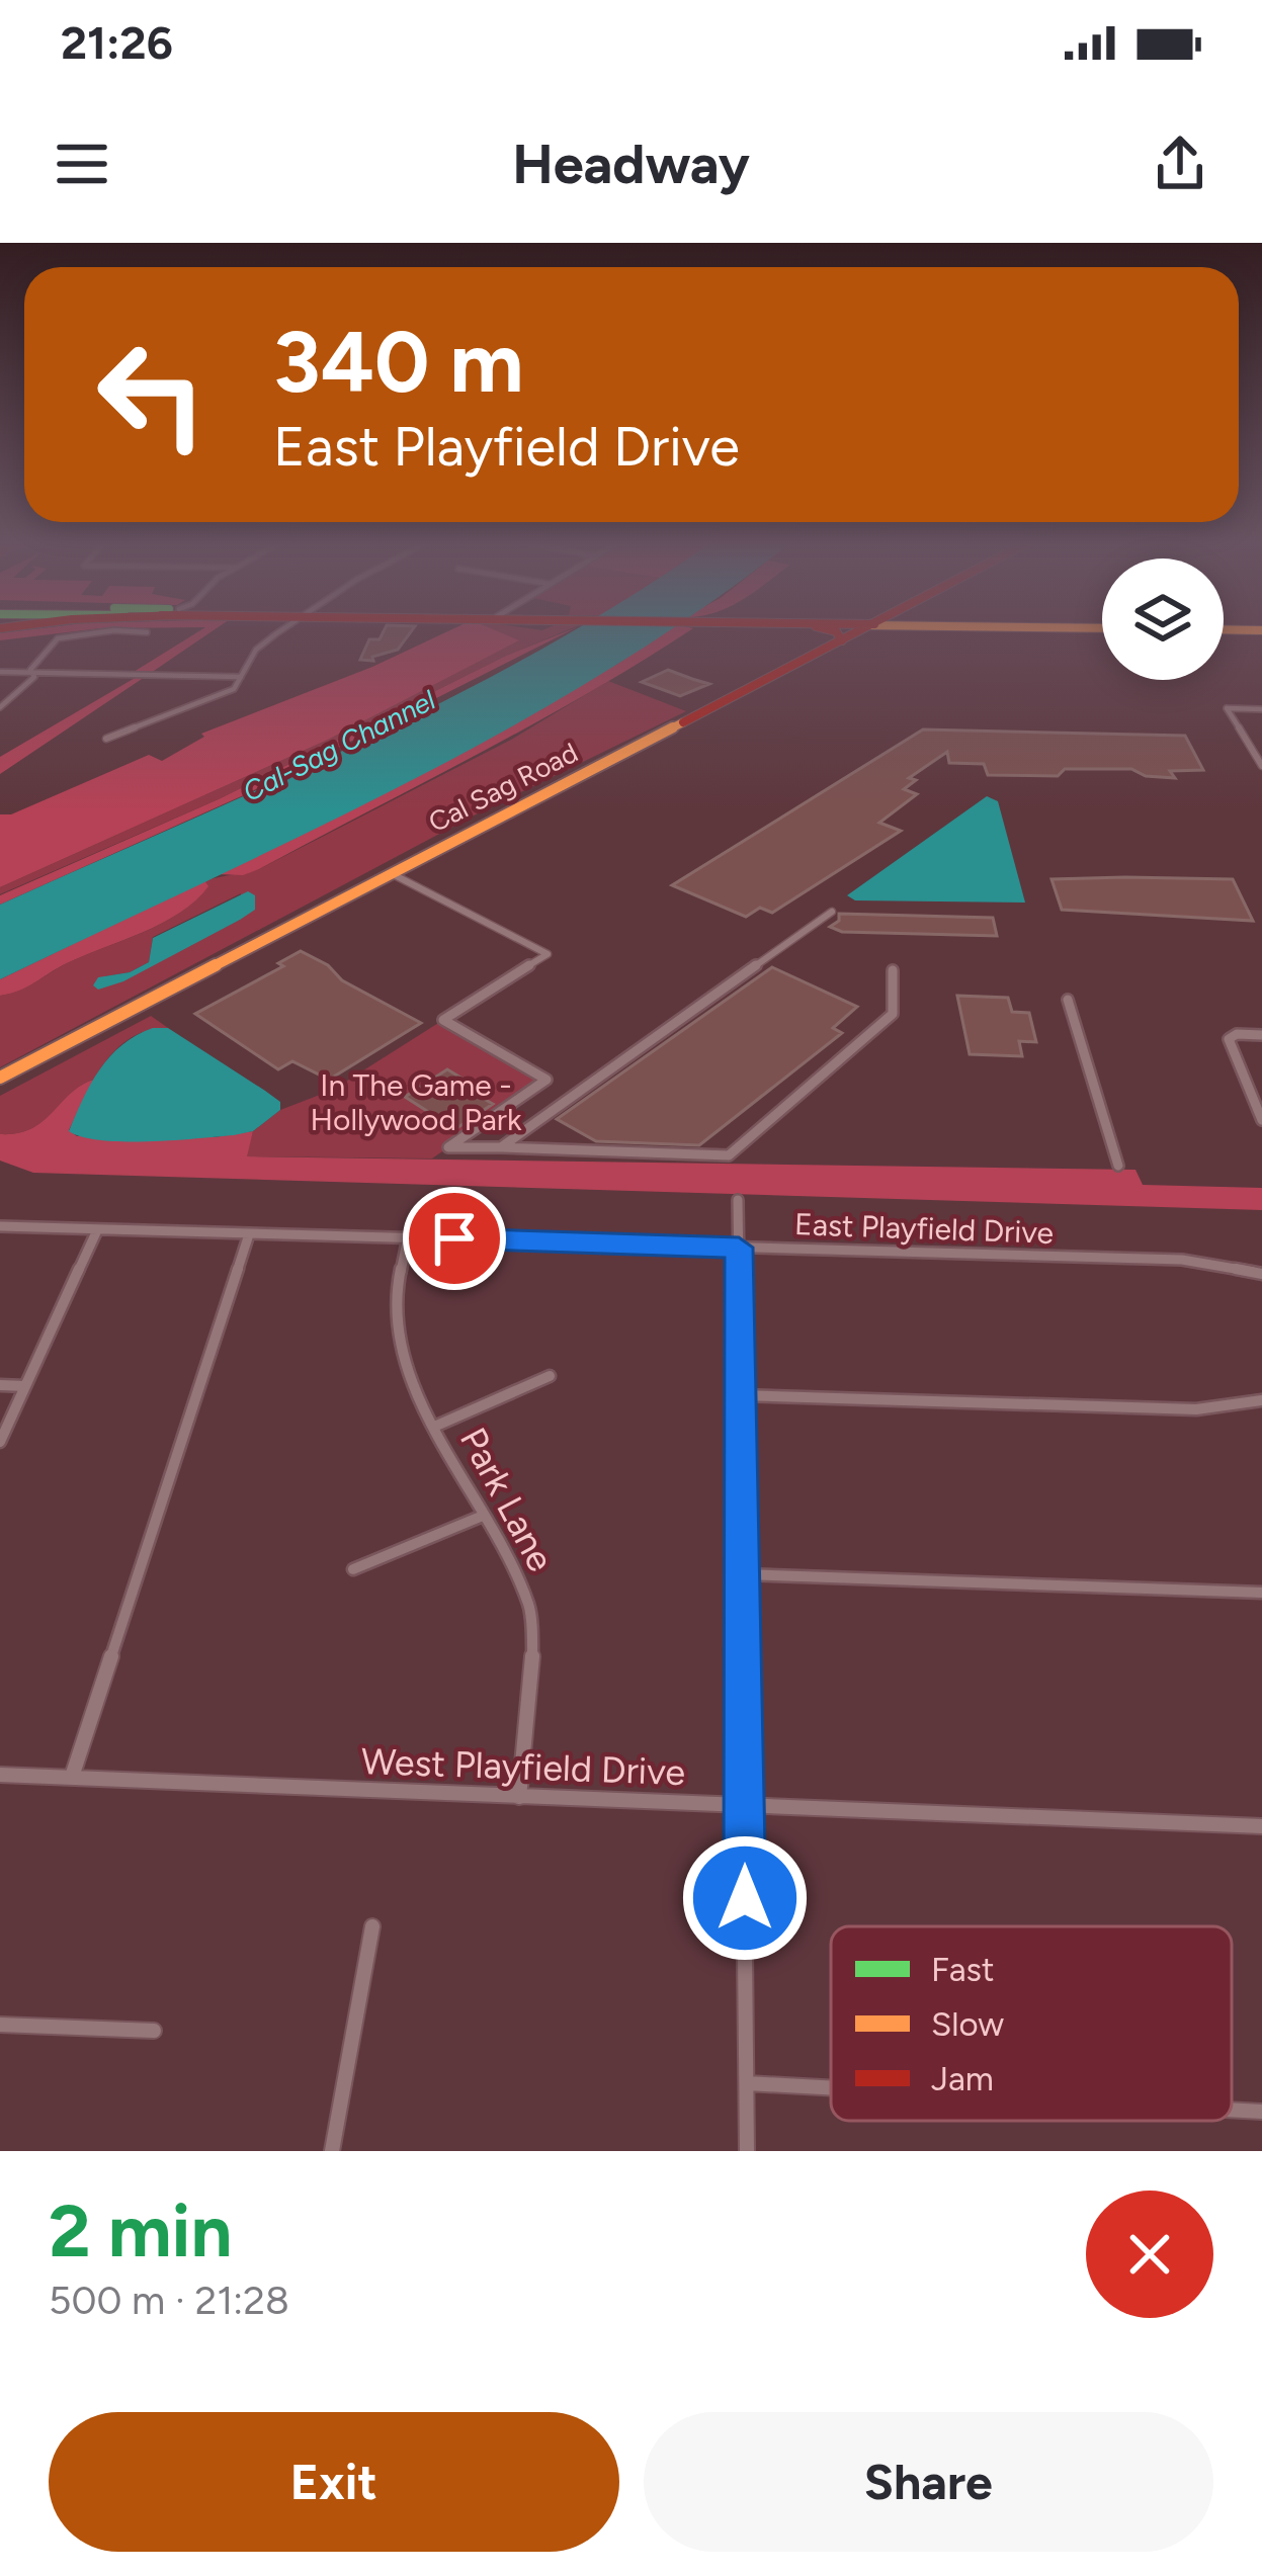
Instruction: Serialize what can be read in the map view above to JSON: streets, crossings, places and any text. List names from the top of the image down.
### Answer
{
  "streets": {
    "main road": ["Cal Sag Road"],
    "street": ["East Playfield Drive", "Park Lane", "West Playfield Drive"]
  },
  "crossings": [
    ["East Playfield Drive", "Park Lane"],
    ["Park Lane", "West Playfield Drive"]
  ],
  "water": ["Cal-Sag Channel"],
  "parks": ["In The Game - Hollywood Park"],
  "legend": ["Fast", "Slow", "Jam"],
  "page": {
    "status": "21:26",
    "header": "Headway",
    "turn": ["340 m", "East Playfield Drive"],
    "heading": ["2 min", "500 m · 21:28"],
    "buttons": ["Exit", "Share"]
  }
}
